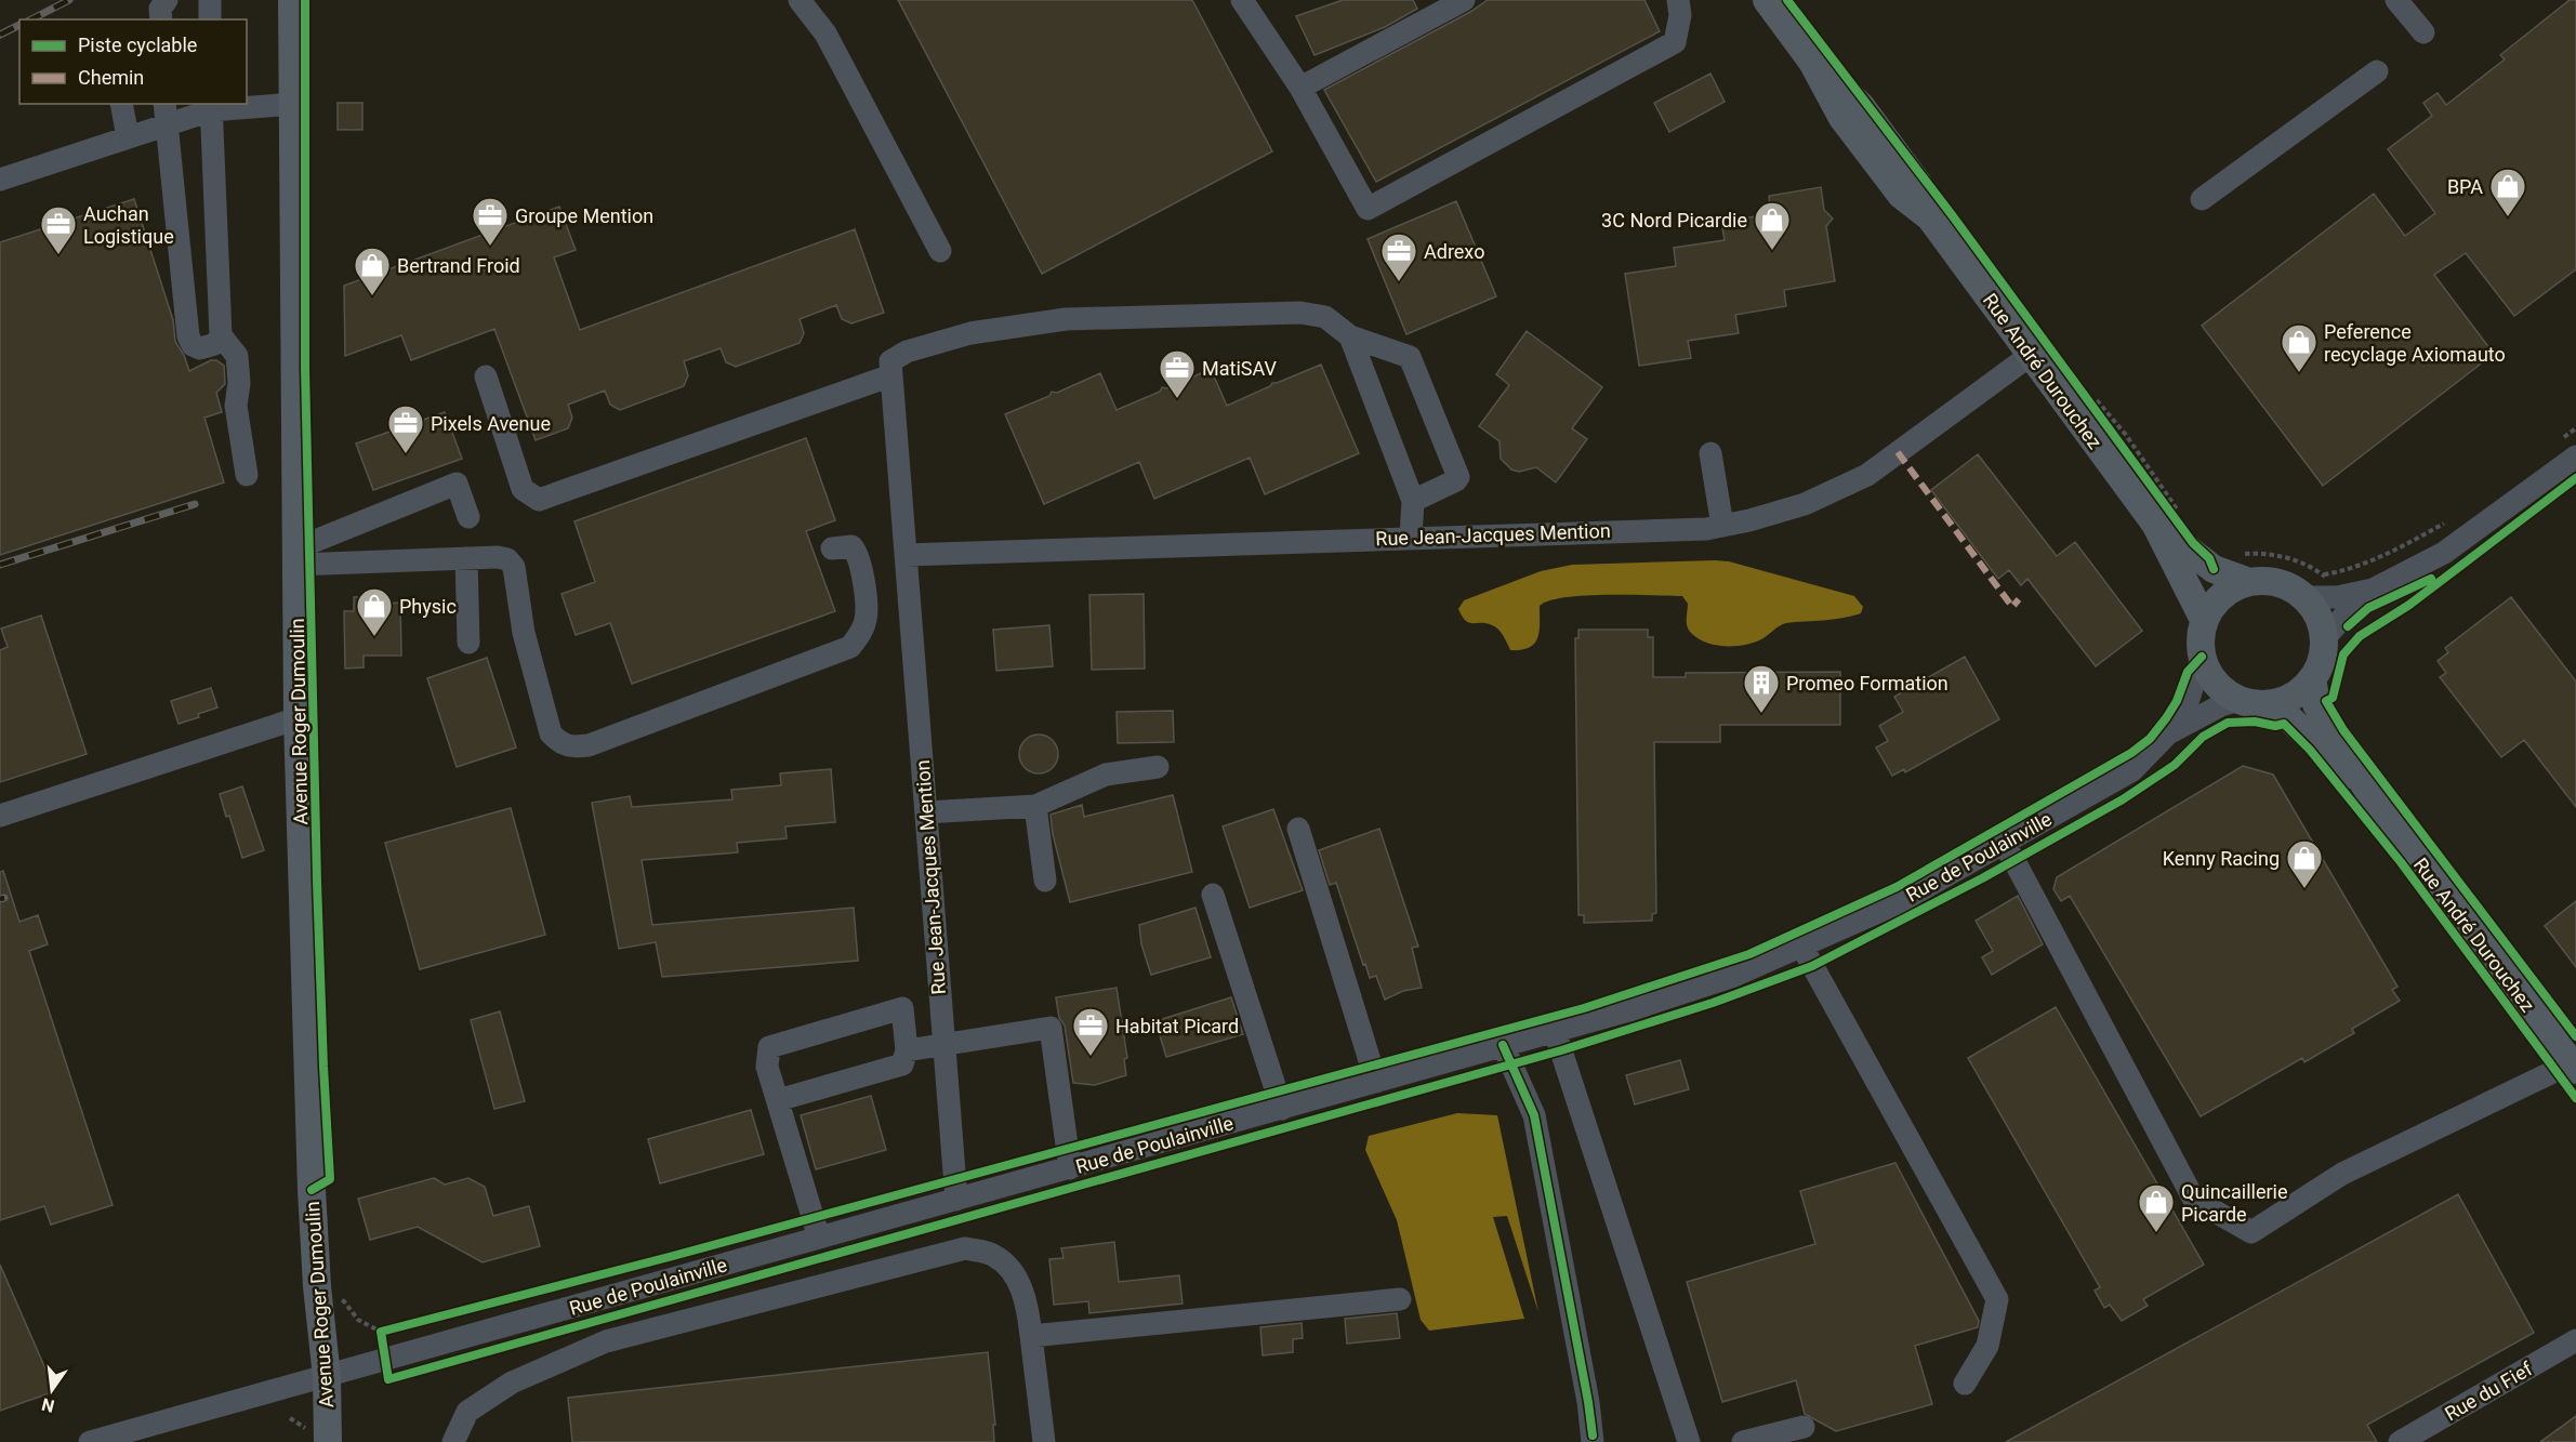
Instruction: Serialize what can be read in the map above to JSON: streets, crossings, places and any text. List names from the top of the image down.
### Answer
{
  "streets": {
    "main road": ["Rue André Durouchez", "Avenue Roger Dumoulin"],
    "street": ["Rue Jean-Jacques Mention", "Rue de Poulainville", "Rue du Fief"]
  },
  "crossings": [
    ["Rue André Durouchez", "Rue Jean-Jacques Mention"],
    ["Rue André Durouchez", "Rue de Poulainville"],
    ["Rue Jean-Jacques Mention", "Rue de Poulainville"],
    ["Avenue Roger Dumoulin", "Rue de Poulainville"]
  ],
  "places": {
    "shop": [
      "BPA",
      "3C Nord Picardie",
      "Bertrand Froid",
      "Peference recyclage Axiomauto",
      "Physic",
      "Kenny Racing",
      "Quincaillerie Picarde"
    ],
    "office": [
      "Groupe Mention",
      "Auchan Logistique",
      "Adrexo",
      "MatiSAV",
      "Pixels Avenue",
      "Habitat Picard"
    ],
    "building": ["Promeo Formation"]
  },
  "legend": ["Piste cyclable", "Chemin"],
  "north": "bottom"
}
